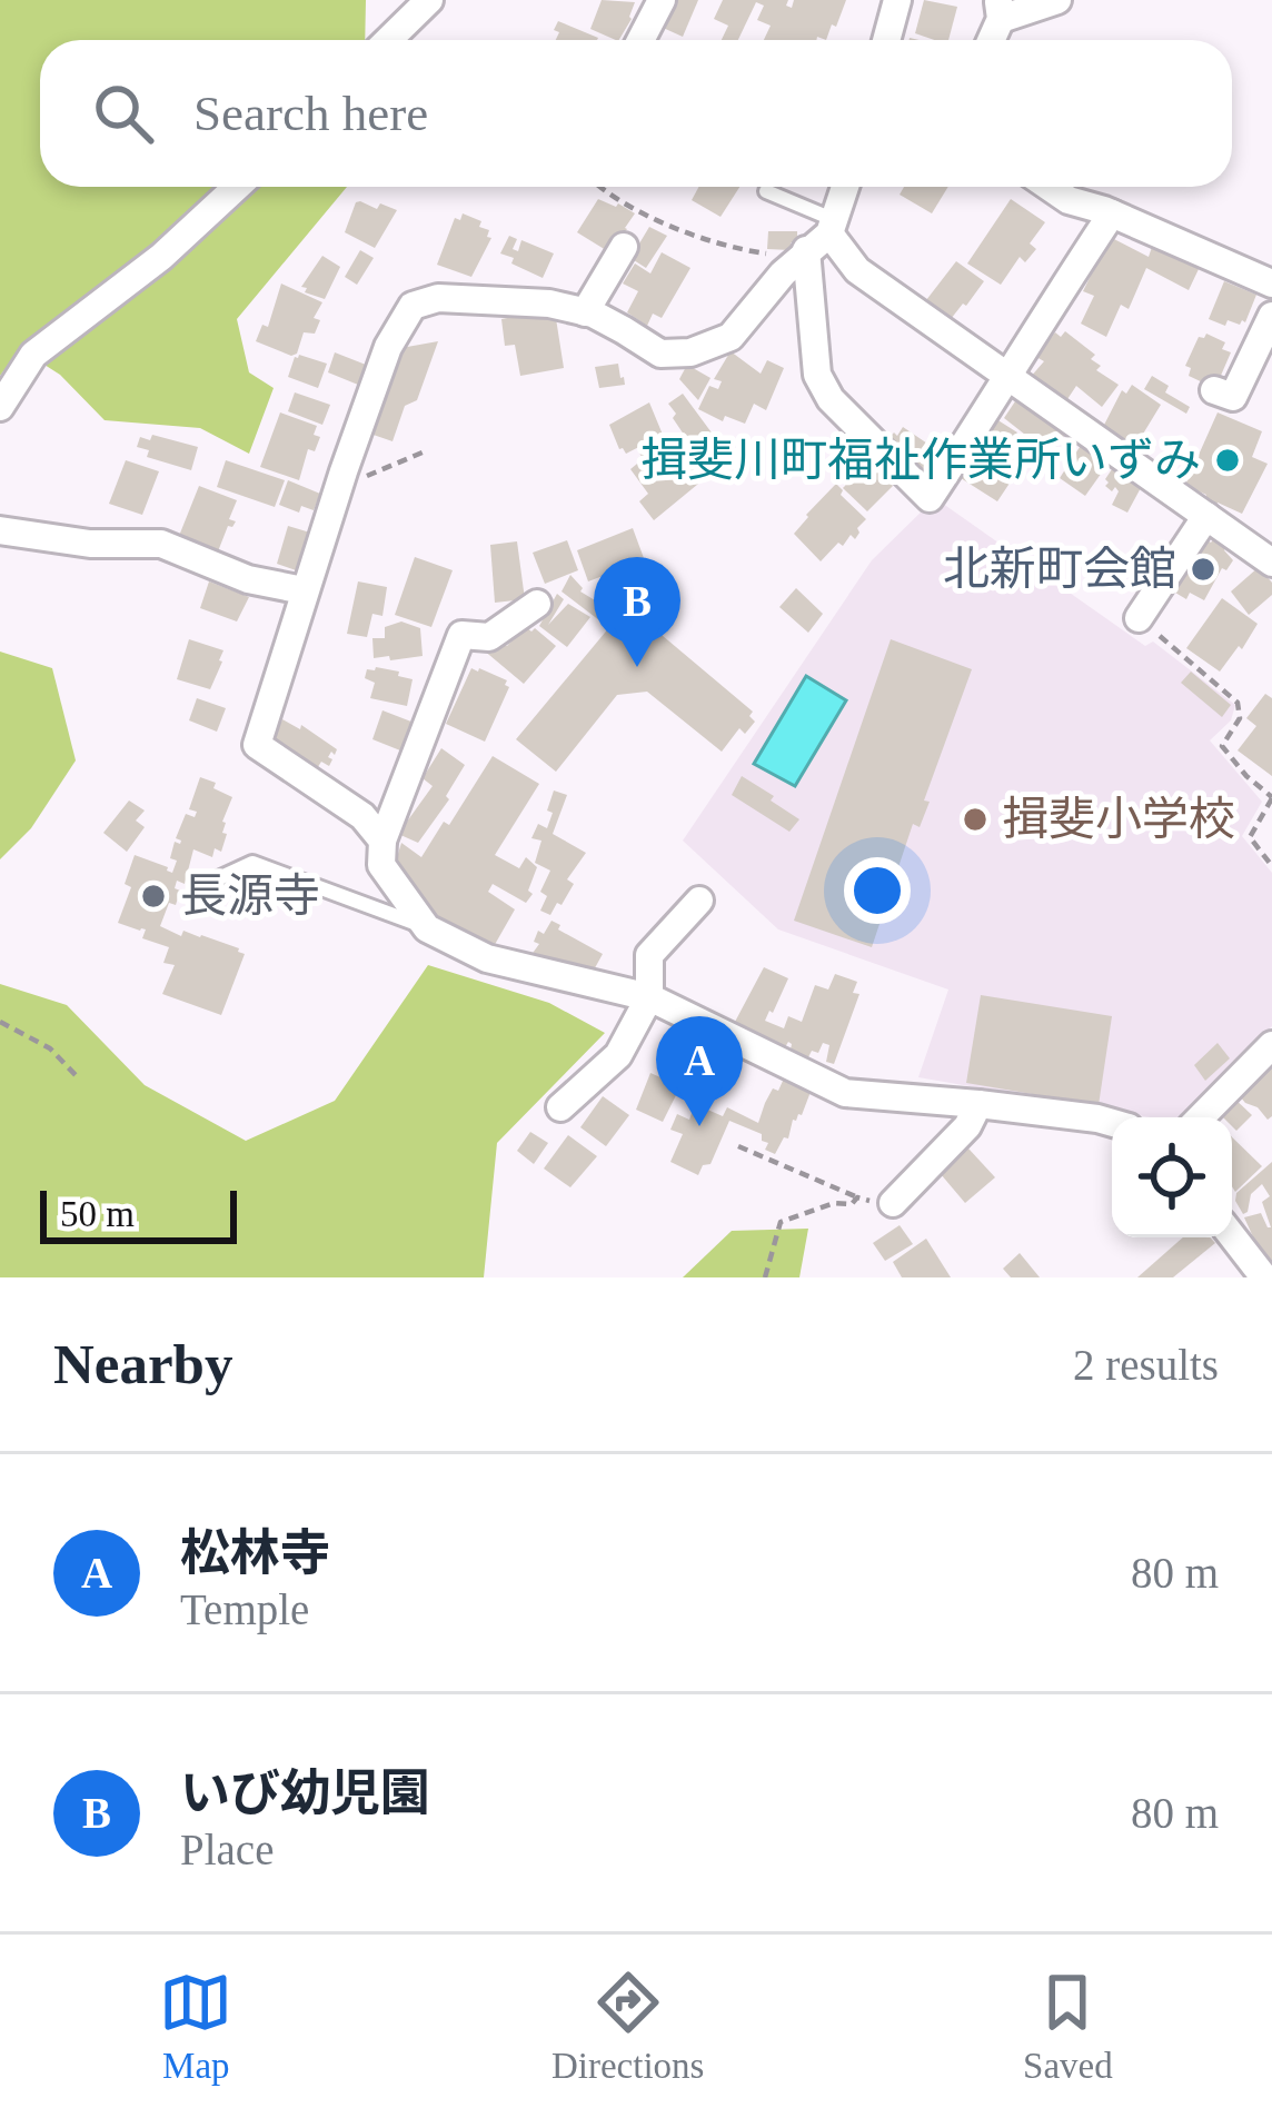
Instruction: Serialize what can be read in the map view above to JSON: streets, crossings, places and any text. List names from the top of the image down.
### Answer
{
  "places": [
    "揖斐川町福祉作業所いずみ",
    "北新町会館",
    "揖斐小学校",
    "長源寺"
  ],
  "scale_bar": "50 m",
  "page": {
    "search": "Search here",
    "pins": ["B", "A"],
    "scale": "50 m",
    "heading": ["Nearby", "2 results"],
    "list": [
      {
        "mark": "A",
        "name": "松林寺",
        "note": "Temple",
        "value": "80 m"
      },
      {
        "mark": "B",
        "name": "いび幼児園",
        "note": "Place",
        "value": "80 m"
      }
    ],
    "nav": ["Map", "Directions", "Saved"]
  }
}
